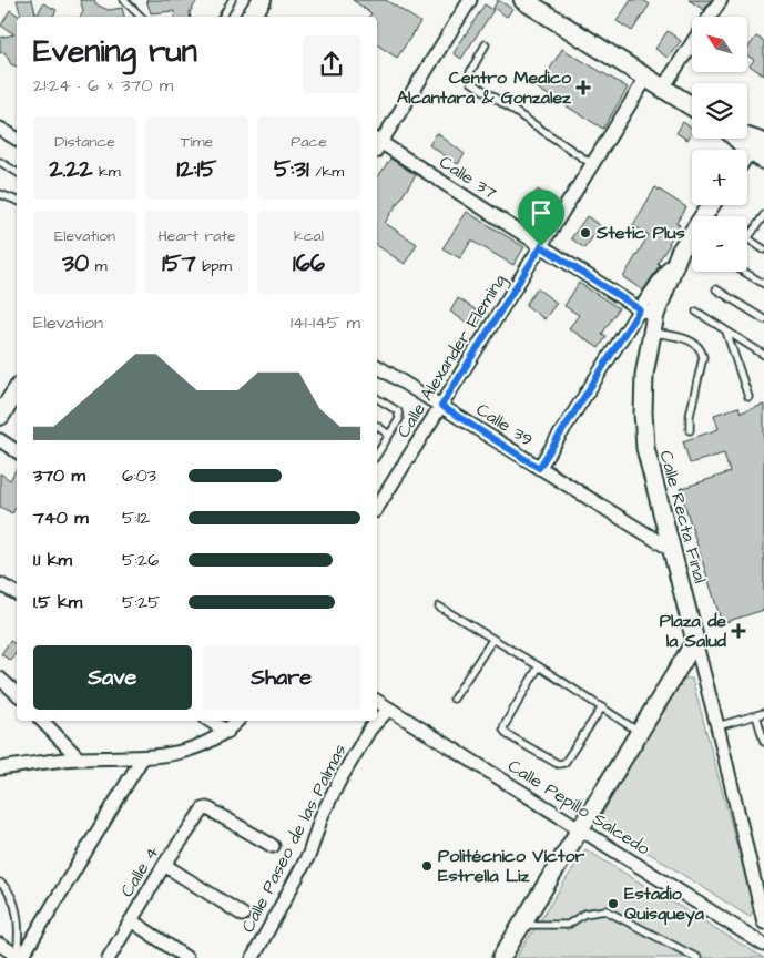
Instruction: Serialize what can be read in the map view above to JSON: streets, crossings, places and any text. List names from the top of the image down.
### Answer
{
  "streets": {
    "street": [
      "Calle 37",
      "Calle Alexander Fleming",
      "Calle 39",
      "Calle Recta Final",
      "Calle Pepillo Salcedo",
      "Calle Paseo de las Palmas",
      "Calle 4"
    ]
  },
  "crossings": [
    ["Calle 37", "Calle Alexander Fleming"],
    ["Calle 37", "Calle Recta Final"],
    ["Calle Alexander Fleming", "Calle 39"],
    ["Calle 39", "Calle Recta Final"],
    ["Calle Pepillo Salcedo", "Calle Paseo de las Palmas"]
  ],
  "places": {
    "health": ["Centro Medico Alcantara & Gonzalez", "Plaza de la Salud"],
    "other": ["Stetic Plus", "Politécnico Víctor Estrella Liz", "Estadio Quisqueya"]
  },
  "north": "top left",
  "page": {
    "map_buttons": ["+", "−"],
    "heading": ["Evening run", "21:24 · 6 × 370 m"],
    "stats": [
      ["Distance", "2.22 km"],
      ["Time", "12:15"],
      ["Pace", "5:31 /km"],
      ["Elevation", "30 m"],
      ["Heart rate", "157 bpm"],
      ["kcal", "166"]
    ],
    "chart": ["Elevation", "141–145 m"],
    "list": [
      {
        "name": "370 m",
        "note": "6:03"
      },
      {
        "name": "740 m",
        "note": "5:12"
      },
      {
        "name": "1.1 km",
        "note": "5:26"
      },
      {
        "name": "1.5 km",
        "note": "5:25"
      }
    ],
    "buttons": ["Save", "Share"]
  }
}
